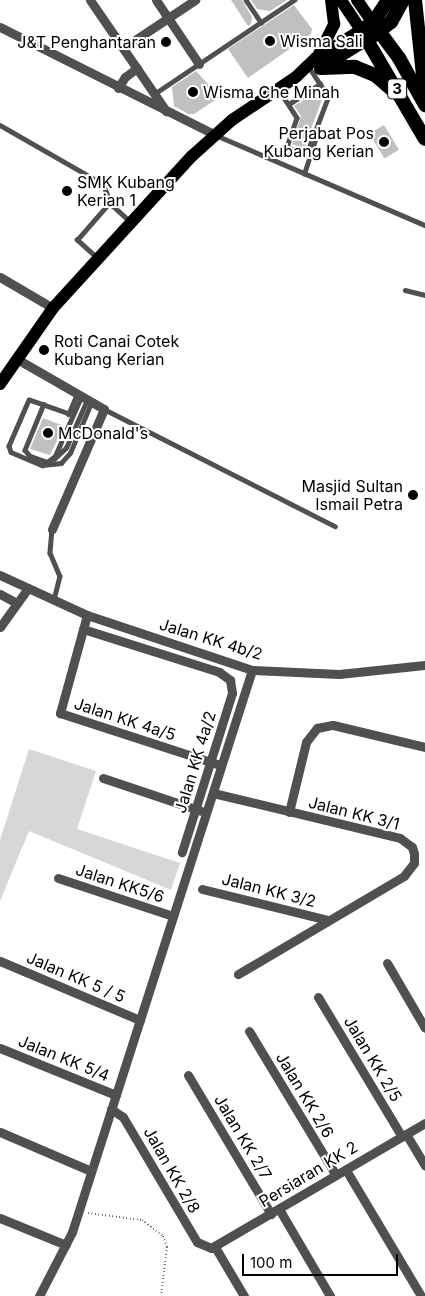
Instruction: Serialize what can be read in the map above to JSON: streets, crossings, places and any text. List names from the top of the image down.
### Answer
{
  "streets": {
    "highway": ["3"],
    "street": [
      "Jalan KK 4b/2",
      "Jalan KK 4a/5",
      "Jalan KK 4a/2",
      "Jalan KK 3/1",
      "Jalan KK5/6",
      "Jalan KK 3/2",
      "Jalan KK 5 / 5",
      "Jalan KK 5/4",
      "Jalan KK 2/5",
      "Jalan KK 2/6",
      "Jalan KK 2/7",
      "Jalan KK 2/8",
      "Persiaran KK 2"
    ]
  },
  "crossings": [
    ["Jalan KK 4b/2", "Jalan KK 4a/5"],
    ["Jalan KK 4a/5", "Jalan KK 4a/2"],
    ["Jalan KK 3/1", "Jalan KK 3/2"],
    ["Jalan KK 2/5", "Persiaran KK 2"],
    ["Jalan KK 2/6", "Persiaran KK 2"],
    ["Jalan KK 2/7", "Persiaran KK 2"],
    ["Jalan KK 2/8", "Persiaran KK 2"]
  ],
  "places": [
    "Wisma Sali",
    "J&T Penghantaran",
    "Wisma Che Minah",
    "Perjabat Pos Kubang Kerian",
    "SMK Kubang Kerian 1",
    "Roti Canai Cotek Kubang Kerian",
    "McDonald's",
    "Masjid Sultan Ismail Petra"
  ],
  "scale_bar": "100 m"
}
